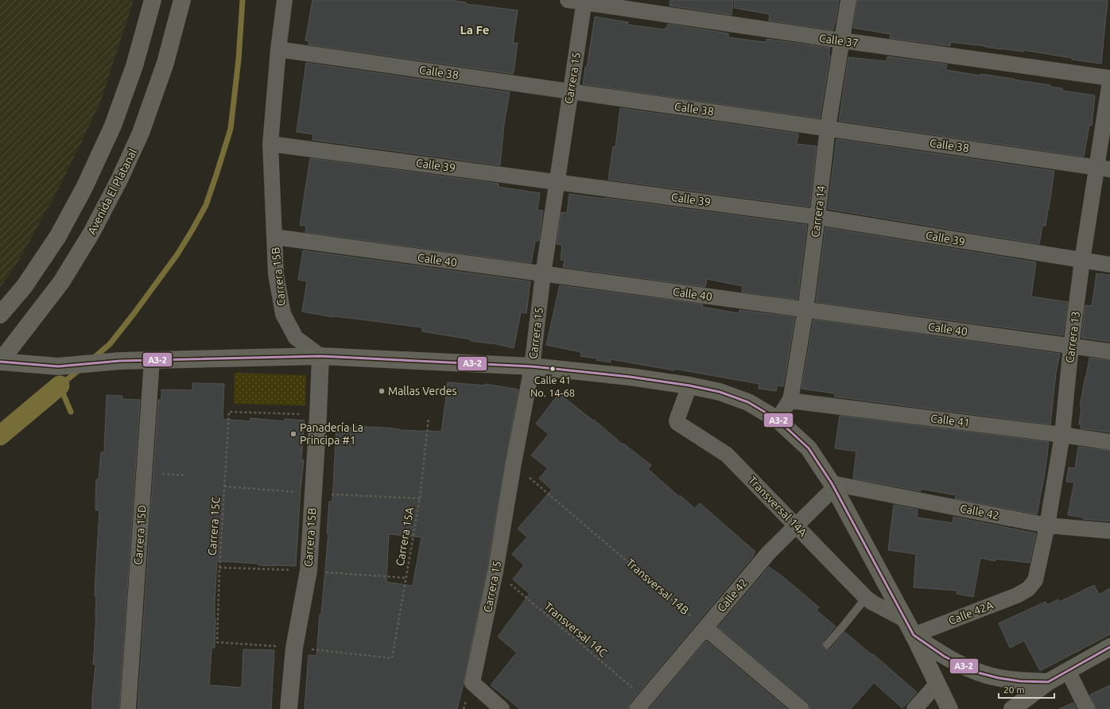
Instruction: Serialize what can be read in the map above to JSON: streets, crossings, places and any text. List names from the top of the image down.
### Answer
{
  "streets": {
    "main road": ["Avenida El Platanal"],
    "street": [
      "Calle 37",
      "Calle 38",
      "Carrera 15",
      "Calle 39",
      "Carrera 14",
      "Calle 40",
      "Carrera 15B",
      "Carrera 13",
      "Calle 41",
      "Transversal 14A",
      "Calle 42",
      "Carrera 15D",
      "Calle 42A"
    ],
    "path": [
      "Carrera 15C",
      "Carrera 15A",
      "Transversal 14B",
      "Transversal 14C"
    ]
  },
  "crossings": [
    ["Calle 37", "Carrera 15"],
    ["Calle 37", "Carrera 14"],
    ["Calle 38", "Carrera 15"],
    ["Calle 38", "Carrera 14"],
    ["Calle 38", "Carrera 15B"],
    ["Calle 38", "Carrera 13"],
    ["Carrera 15", "Calle 39"],
    ["Carrera 15", "Calle 40"],
    ["Carrera 15", "Transversal 14B"],
    ["Carrera 15", "Transversal 14C"],
    ["Calle 39", "Carrera 14"],
    ["Calle 39", "Carrera 15B"],
    ["Calle 39", "Carrera 13"],
    ["Carrera 14", "Calle 40"],
    ["Carrera 14", "Calle 41"],
    ["Calle 40", "Carrera 15B"],
    ["Calle 40", "Carrera 13"],
    ["Carrera 15B", "Carrera 15C"],
    ["Carrera 13", "Calle 41"],
    ["Carrera 13", "Calle 42"],
    ["Carrera 13", "Calle 42A"],
    ["Transversal 14A", "Calle 42"],
    ["Calle 42", "Transversal 14B"],
    ["Calle 42", "Transversal 14C"]
  ],
  "districts": ["La Fe"],
  "places": ["Calle 41 No. 14-68", "Mallas Verdes", "Panadería La Principa #1"],
  "lines": ["transit line A3-2"],
  "scale_bar": "20 m"
}
